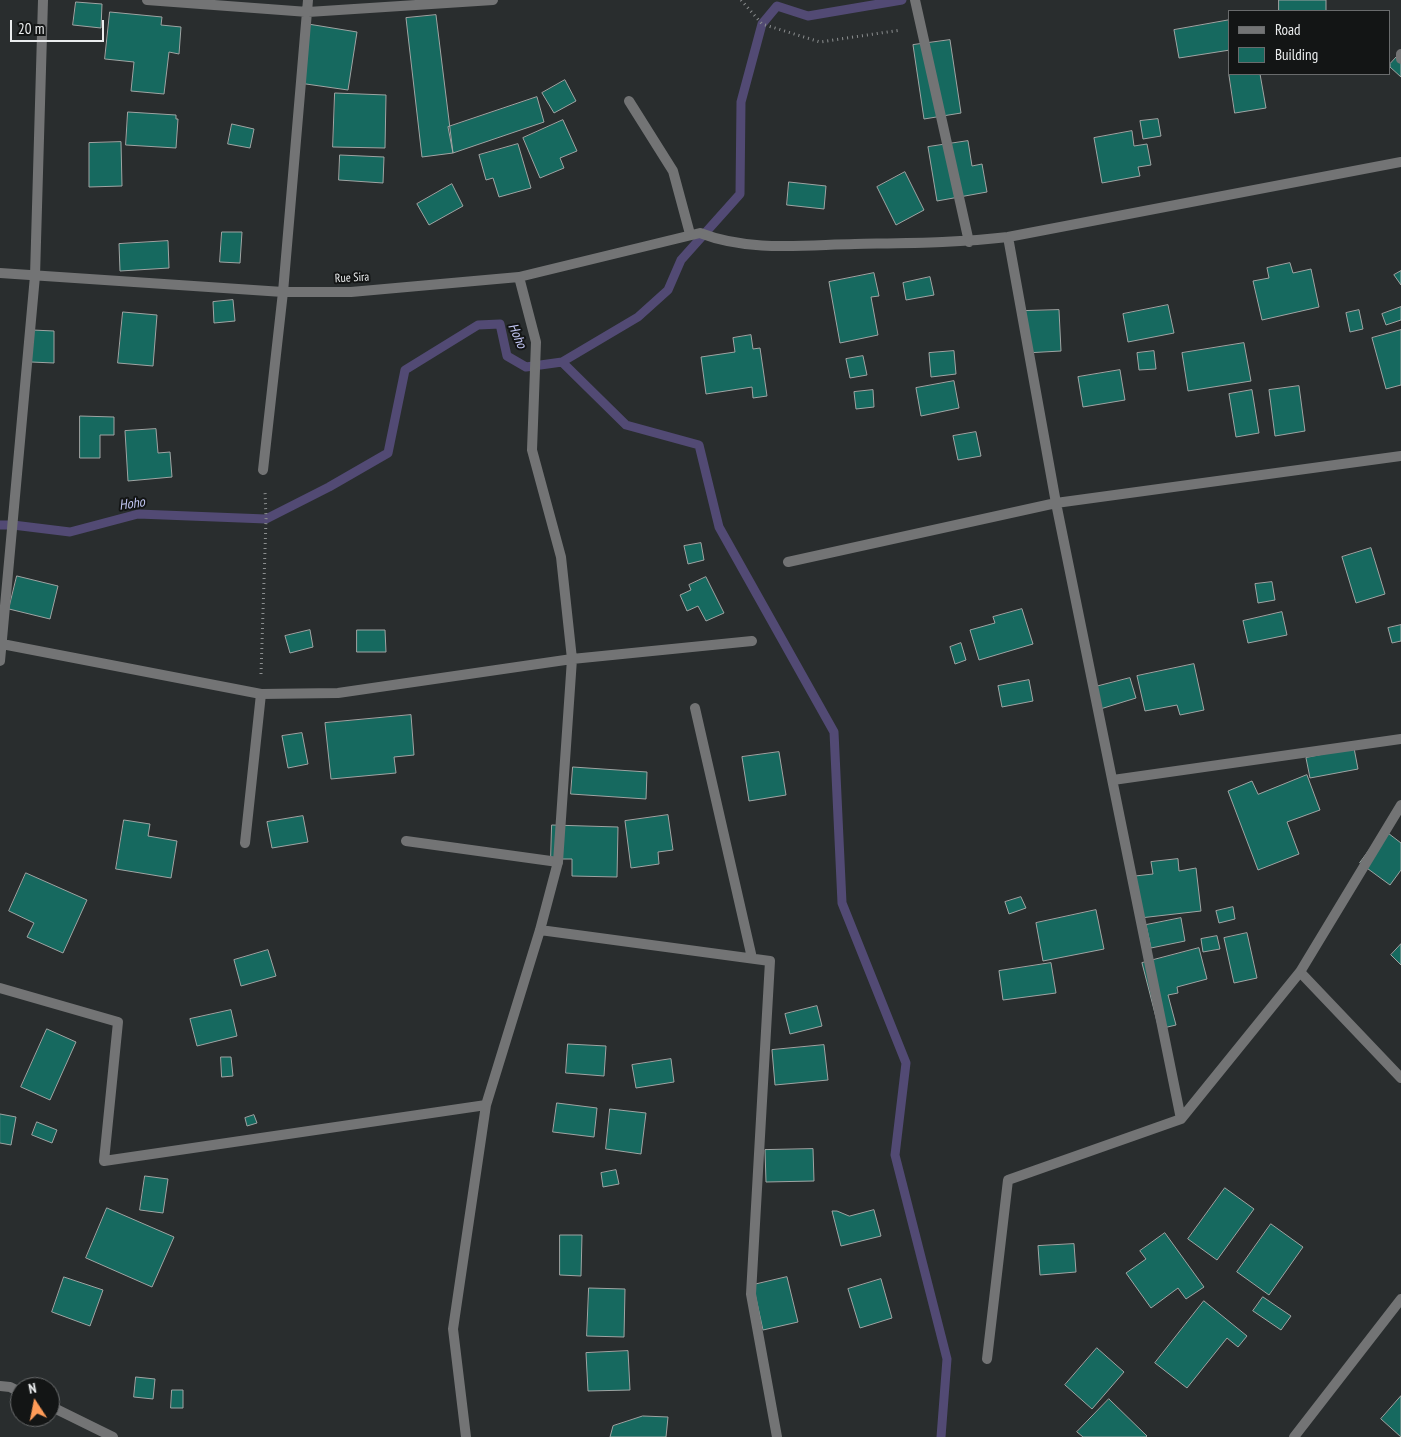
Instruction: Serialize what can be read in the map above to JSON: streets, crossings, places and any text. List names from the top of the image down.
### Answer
{
  "streets": {
    "street": ["Rue Sira"]
  },
  "water": ["Hoho"],
  "legend": ["Road", "Building"],
  "scale_bar": "20 m",
  "north": "top"
}
